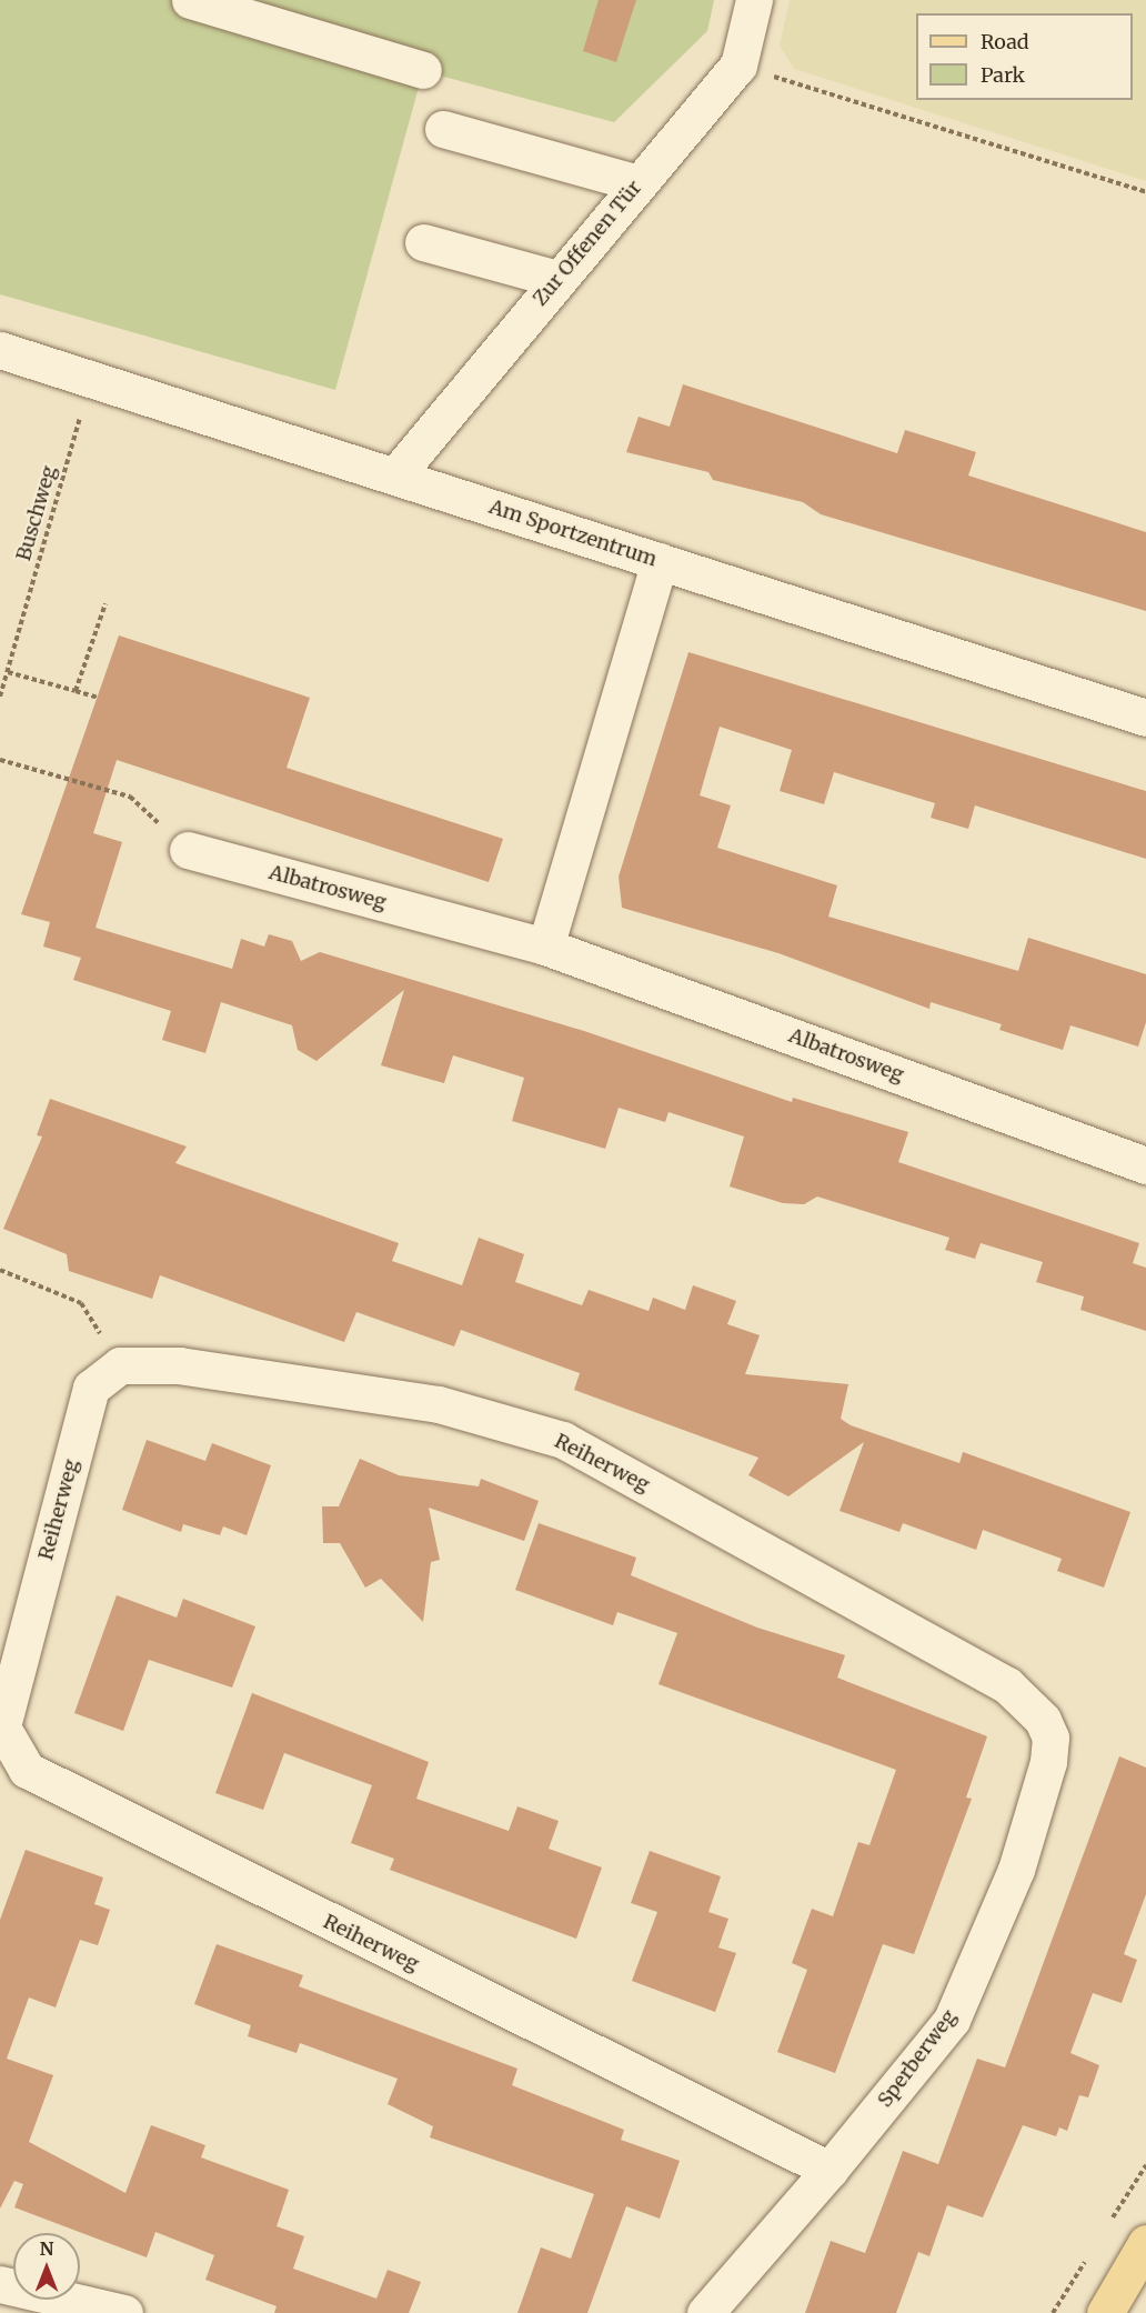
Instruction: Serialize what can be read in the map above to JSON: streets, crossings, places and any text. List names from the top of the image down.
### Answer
{
  "streets": {
    "street": [
      "Zur Offenen Tür",
      "Am Sportzentrum",
      "Albatrosweg",
      "Reiherweg",
      "Sperberweg"
    ],
    "path": ["Buschweg"]
  },
  "crossings": [
    ["Zur Offenen Tür", "Am Sportzentrum"],
    ["Buschweg", "Am Sportzentrum"],
    ["Reiherweg", "Sperberweg"]
  ],
  "legend": ["Road", "Park"],
  "north": "top"
}
